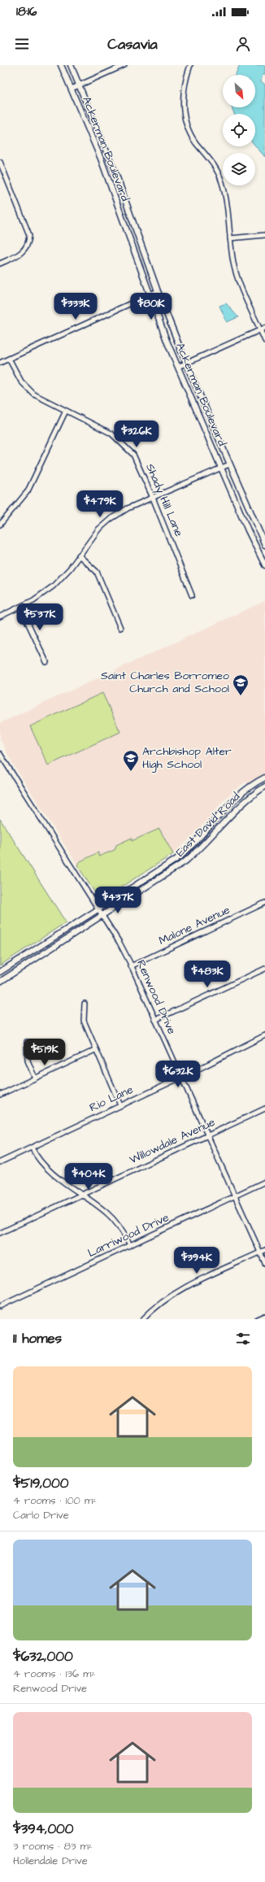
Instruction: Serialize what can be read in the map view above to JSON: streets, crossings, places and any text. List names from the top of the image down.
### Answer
{
  "streets": {
    "street": [
      "Ackerman Boulevard",
      "Shady Hill Lane",
      "East David Road",
      "Malone Avenue",
      "Renwood Drive",
      "Rio Lane",
      "Willowdale Avenue",
      "Larriwood Drive"
    ]
  },
  "crossings": [
    ["East David Road", "Renwood Drive"],
    ["Malone Avenue", "Renwood Drive"],
    ["Renwood Drive", "Rio Lane"],
    ["Renwood Drive", "Willowdale Avenue"],
    ["Renwood Drive", "Larriwood Drive"]
  ],
  "places": {
    "school or university": ["Saint Charles Borromeo Church and School", "Archbishop Alter High School"]
  },
  "north": "bottom right",
  "page": {
    "status": "18:16",
    "header": "Casavia",
    "price": [
      "$333K",
      "$801K",
      "$326K",
      "$479K",
      "$537K",
      "$437K",
      "$483K",
      "$519K",
      "$632K",
      "$404K",
      "$394K"
    ],
    "heading": "11 homes",
    "list": [
      {
        "name": "$519,000",
        "note": "4 rooms · 100 m² · Carlo Drive"
      },
      {
        "name": "$632,000",
        "note": "4 rooms · 136 m² · Renwood Drive"
      },
      {
        "name": "$394,000",
        "note": "3 rooms · 83 m² · Hollendale Drive"
      }
    ]
  }
}
